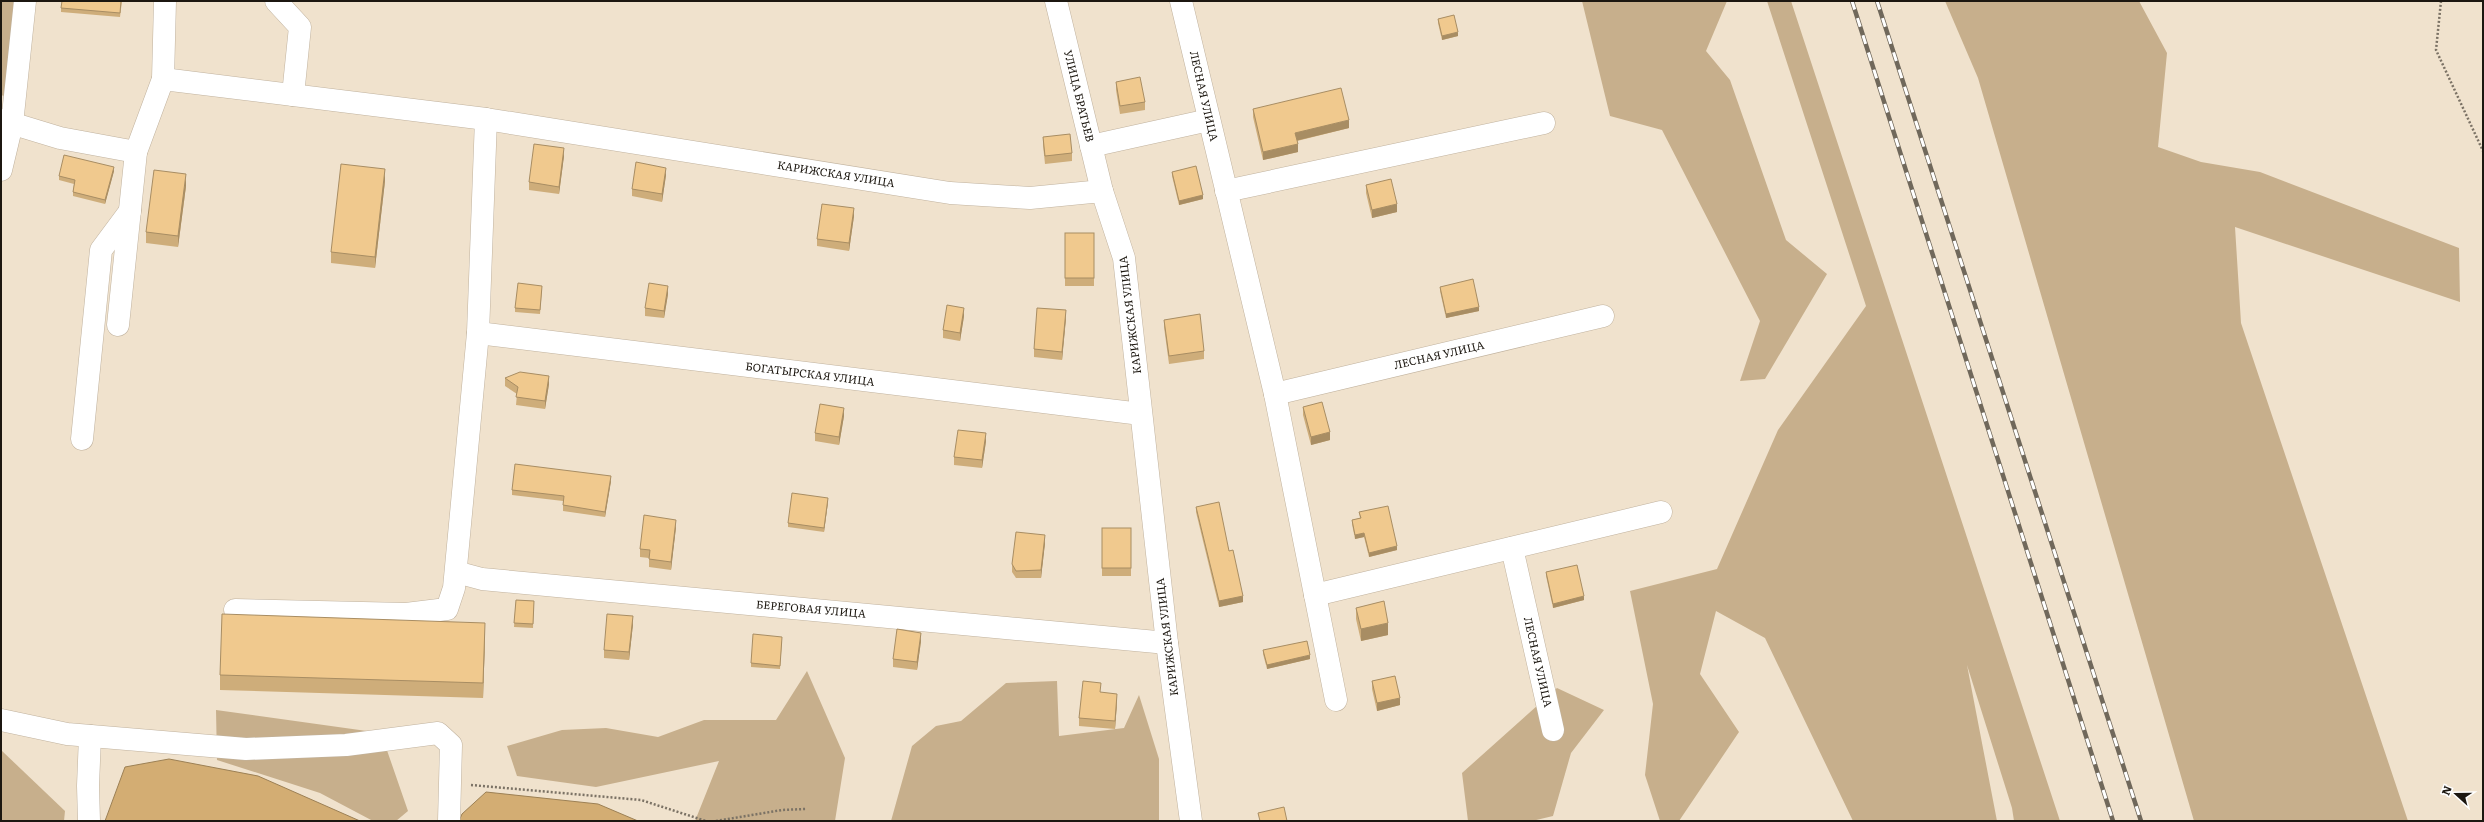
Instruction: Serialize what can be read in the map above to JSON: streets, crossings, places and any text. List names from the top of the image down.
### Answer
{
  "streets": {
    "street": [
      "УЛИЦА БРАТЬЕВ",
      "ЛЕСНАЯ УЛИЦА",
      "КАРИЖСКАЯ УЛИЦА",
      "БОГАТЫРСКАЯ УЛИЦА",
      "БЕРЕГОВАЯ УЛИЦА"
    ]
  },
  "crossings": [
    ["УЛИЦА БРАТЬЕВ", "КАРИЖСКАЯ УЛИЦА"],
    ["КАРИЖСКАЯ УЛИЦА", "БОГАТЫРСКАЯ УЛИЦА"],
    ["КАРИЖСКАЯ УЛИЦА", "БЕРЕГОВАЯ УЛИЦА"]
  ],
  "north": "left"
}
